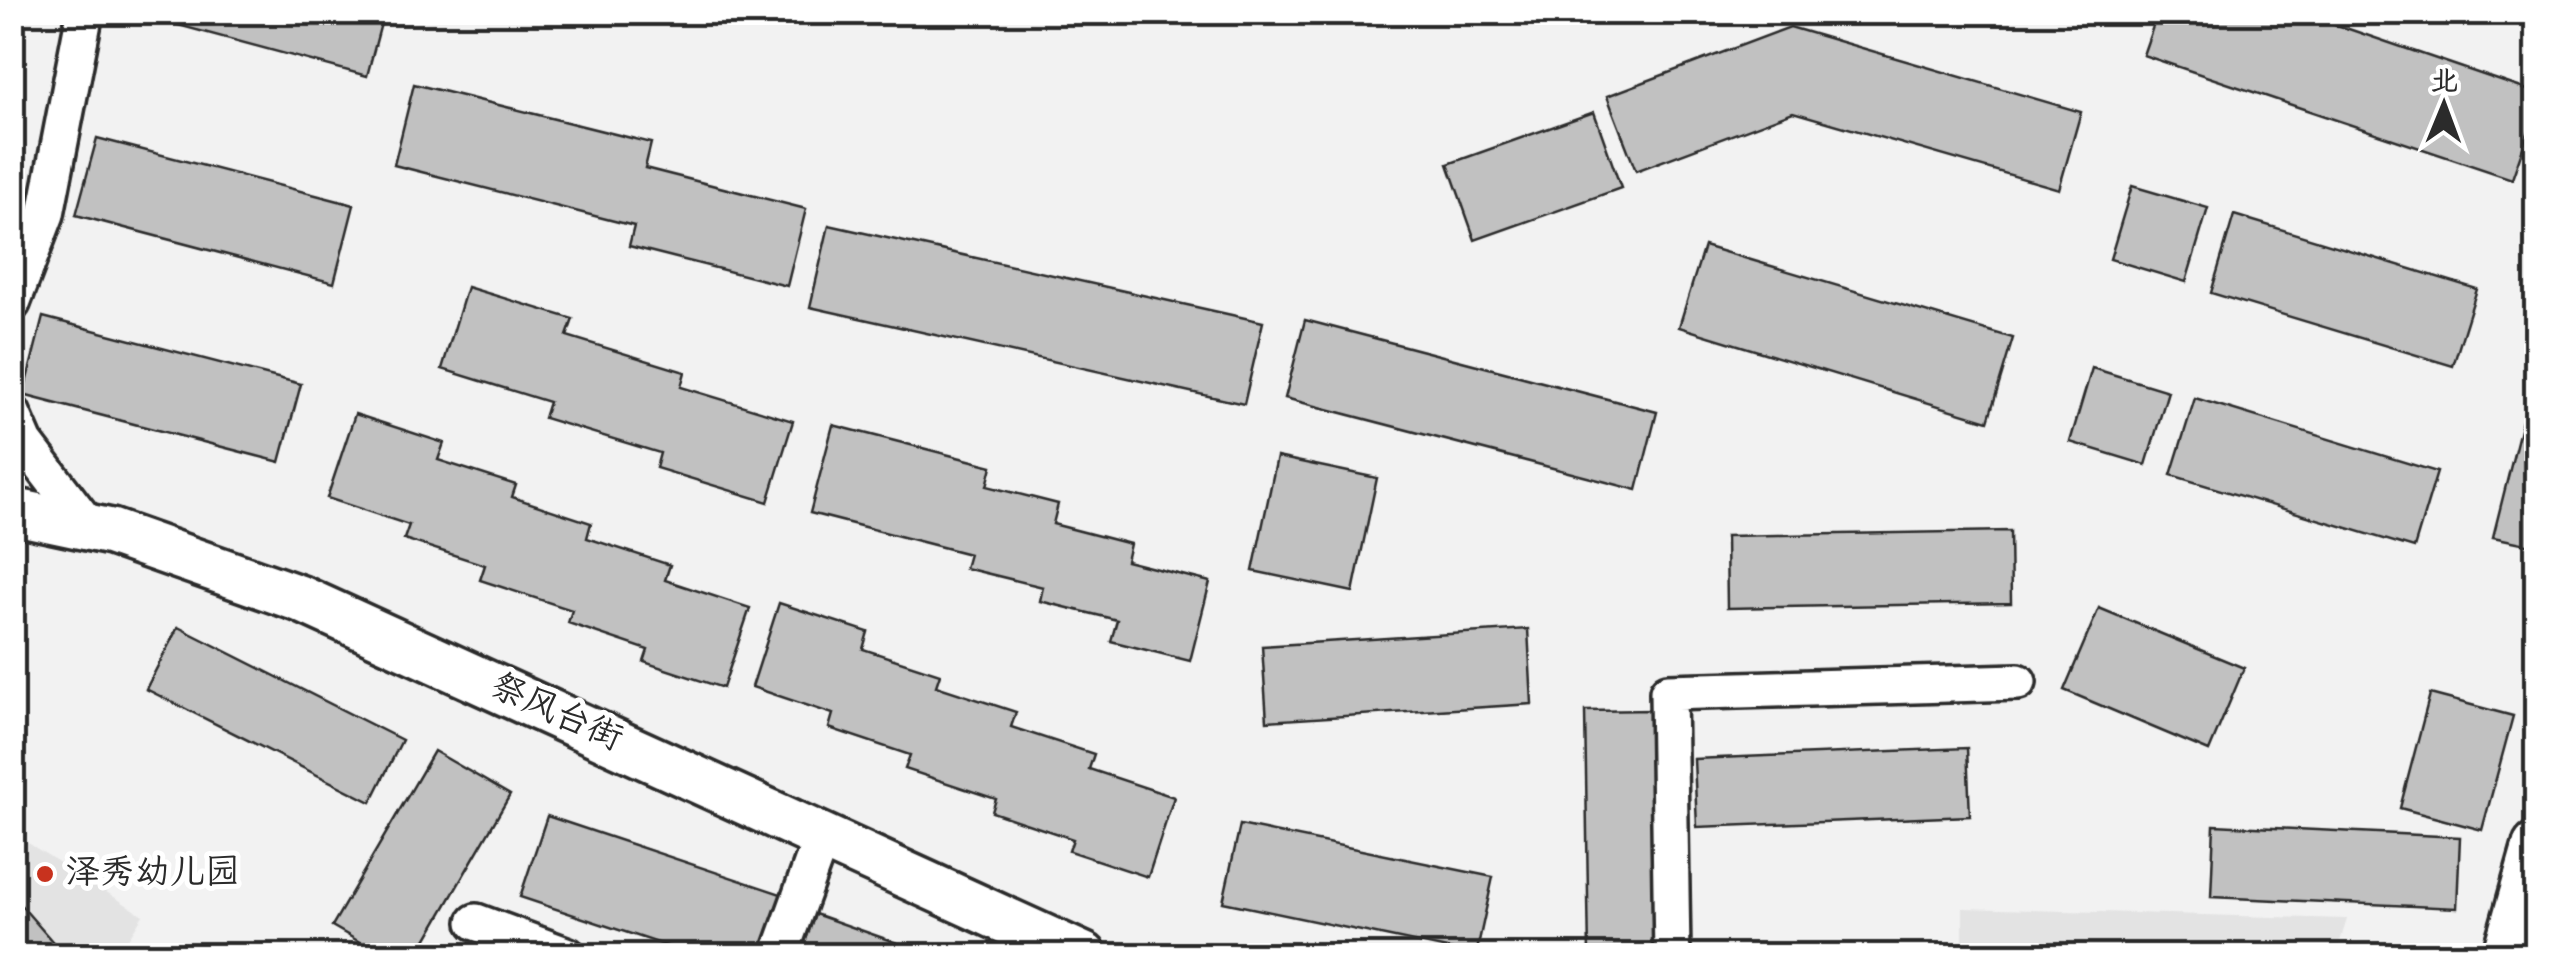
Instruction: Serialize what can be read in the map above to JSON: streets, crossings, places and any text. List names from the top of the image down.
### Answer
{
  "streets": {
    "main road": ["祭风台街"]
  },
  "places": ["泽秀幼儿园"],
  "north": "top"
}
